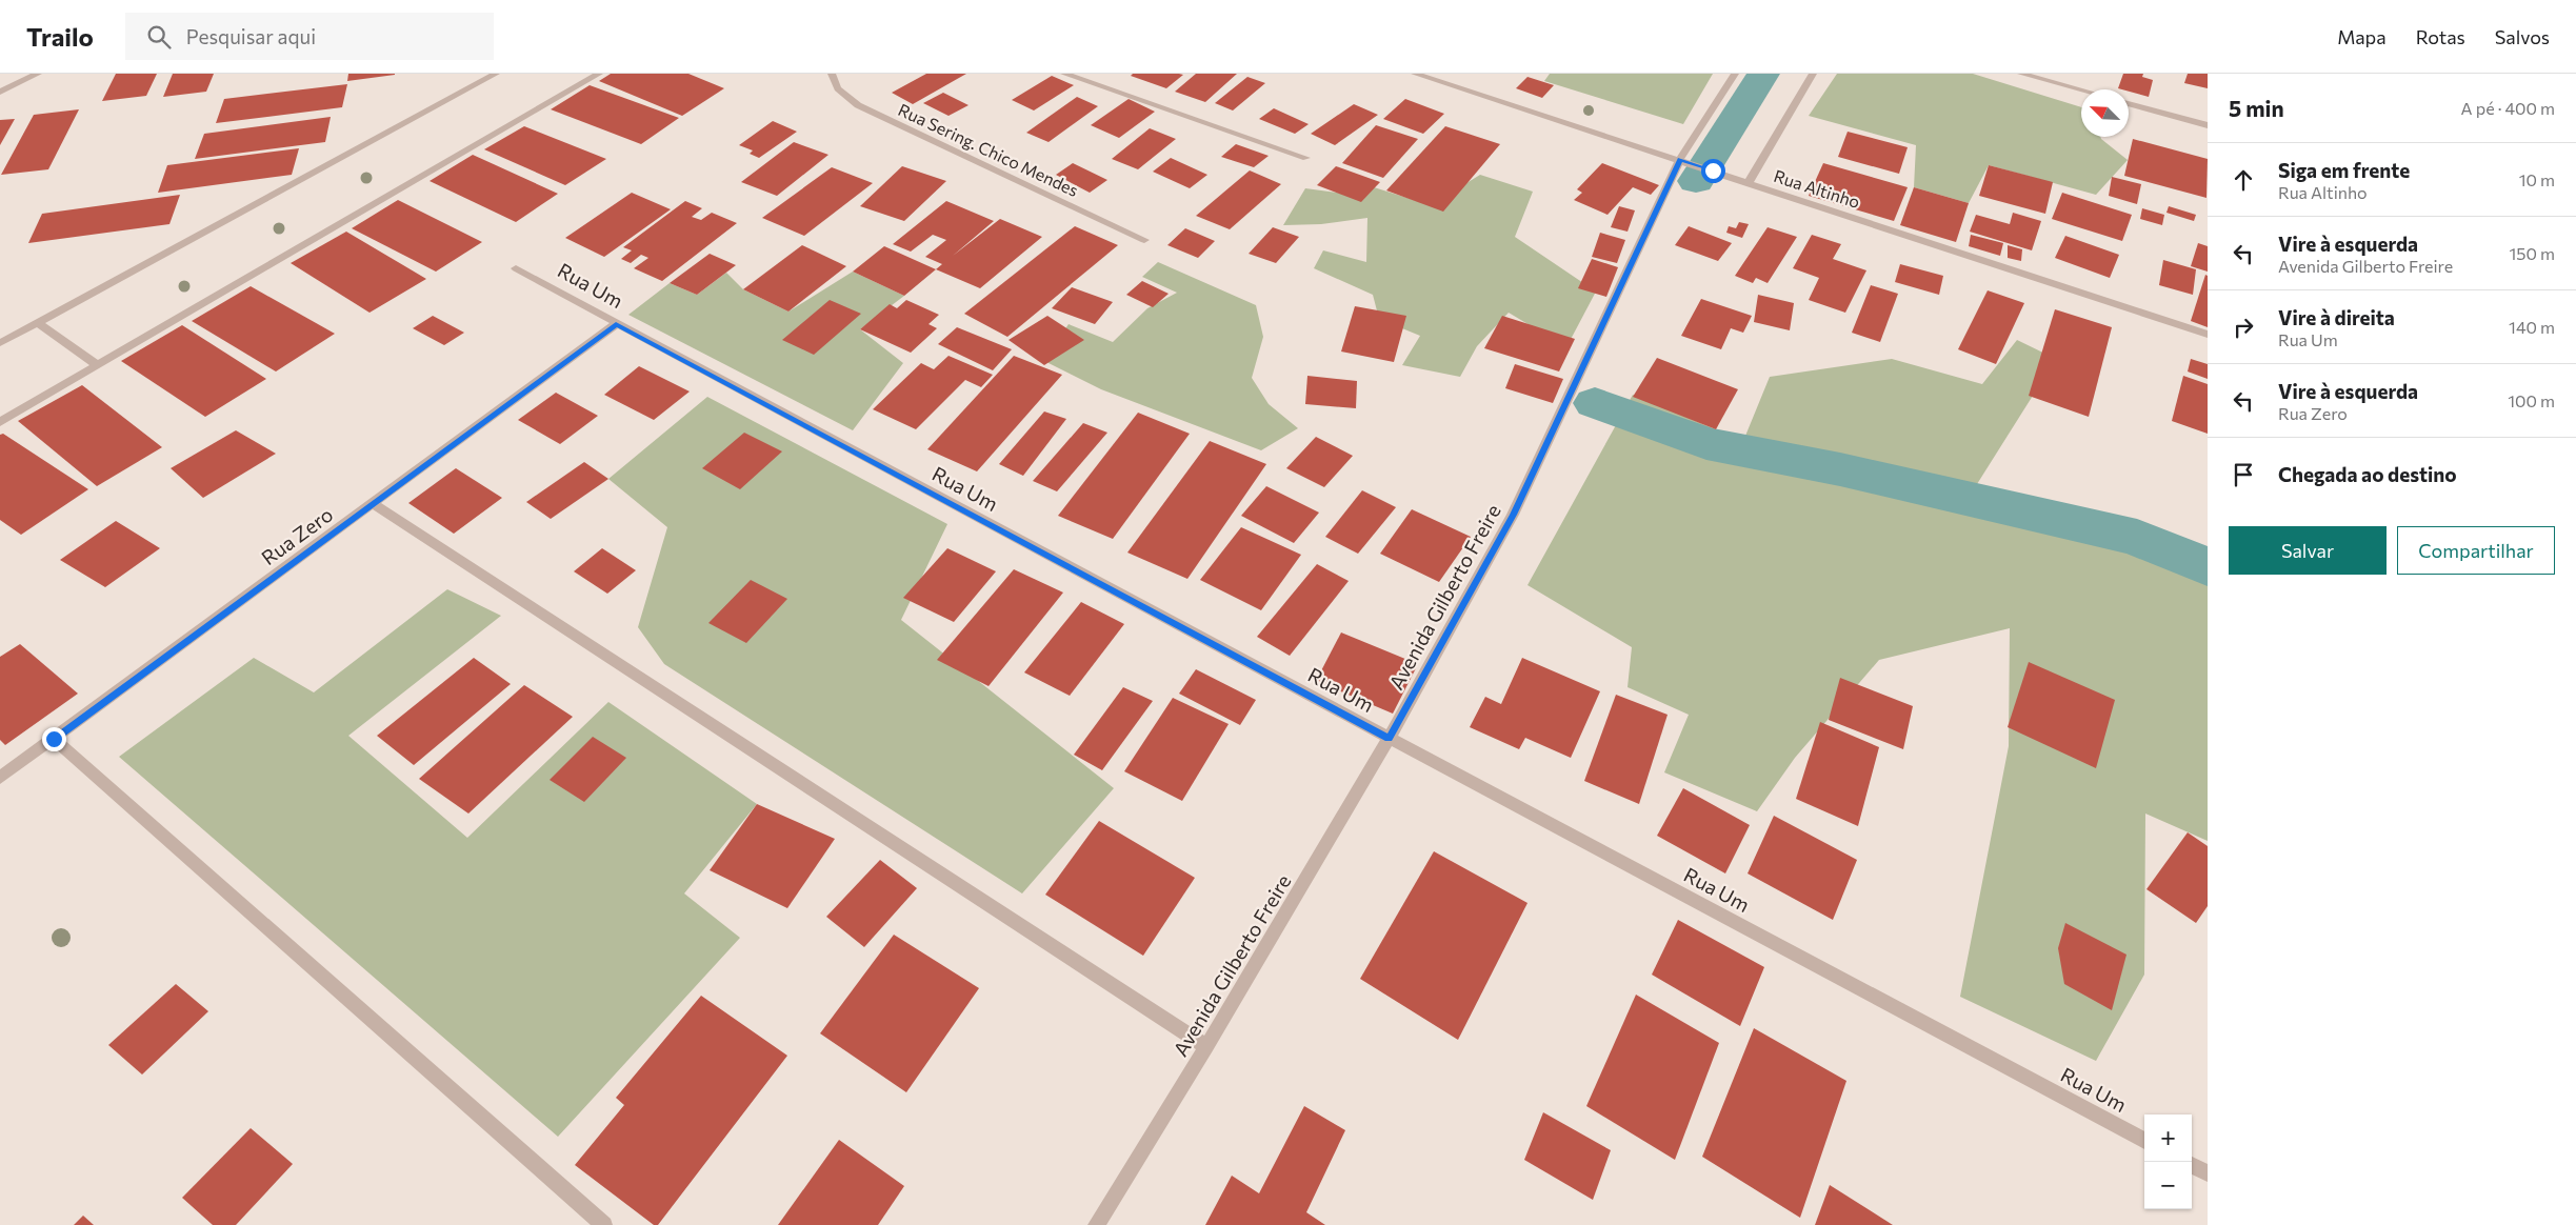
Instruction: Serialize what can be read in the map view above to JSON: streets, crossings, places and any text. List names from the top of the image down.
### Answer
{
  "streets": {
    "street": [
      "Rua Sering. Chico Mendes",
      "Rua Altinho",
      "Rua Um",
      "Rua Zero",
      "Avenida Gilberto Freire"
    ]
  },
  "crossings": [
    ["Rua Altinho", "Avenida Gilberto Freire"],
    ["Rua Um", "Rua Zero"],
    ["Rua Um", "Avenida Gilberto Freire"]
  ],
  "north": "top left",
  "page": {
    "header": "Trailo",
    "search": "Pesquisar aqui",
    "nav": ["Mapa", "Rotas", "Salvos"],
    "heading": ["5 min", "A pé · 400 m"],
    "list": [
      ["Siga em frente", "Rua Altinho", "10 m"],
      ["Vire à esquerda", "Avenida Gilberto Freire", "150 m"],
      ["Vire à direita", "Rua Um", "140 m"],
      ["Vire à esquerda", "Rua Zero", "100 m"],
      "Chegada ao destino"
    ],
    "buttons": ["Salvar", "Compartilhar"],
    "map_buttons": ["+", "−"]
  }
}
